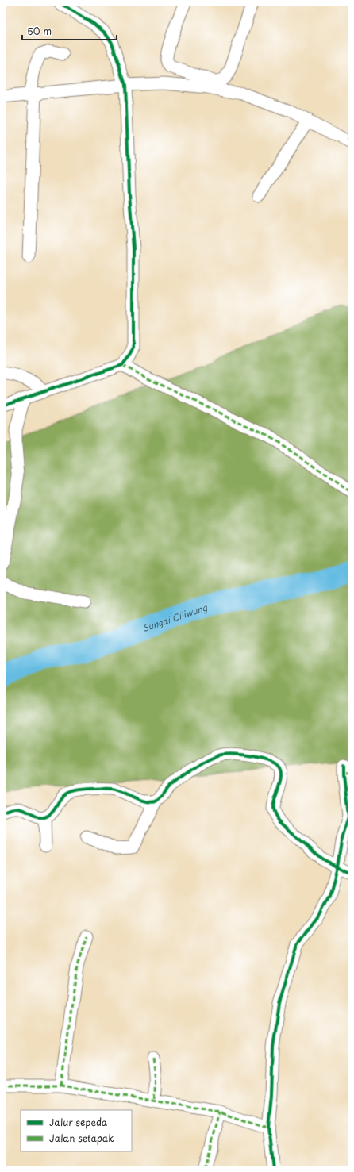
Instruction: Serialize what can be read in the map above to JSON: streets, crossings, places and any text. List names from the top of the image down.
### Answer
{
  "water": ["Sungai Ciliwung"],
  "legend": ["Jalur sepeda", "Jalan setapak"],
  "scale_bar": "50 m"
}
